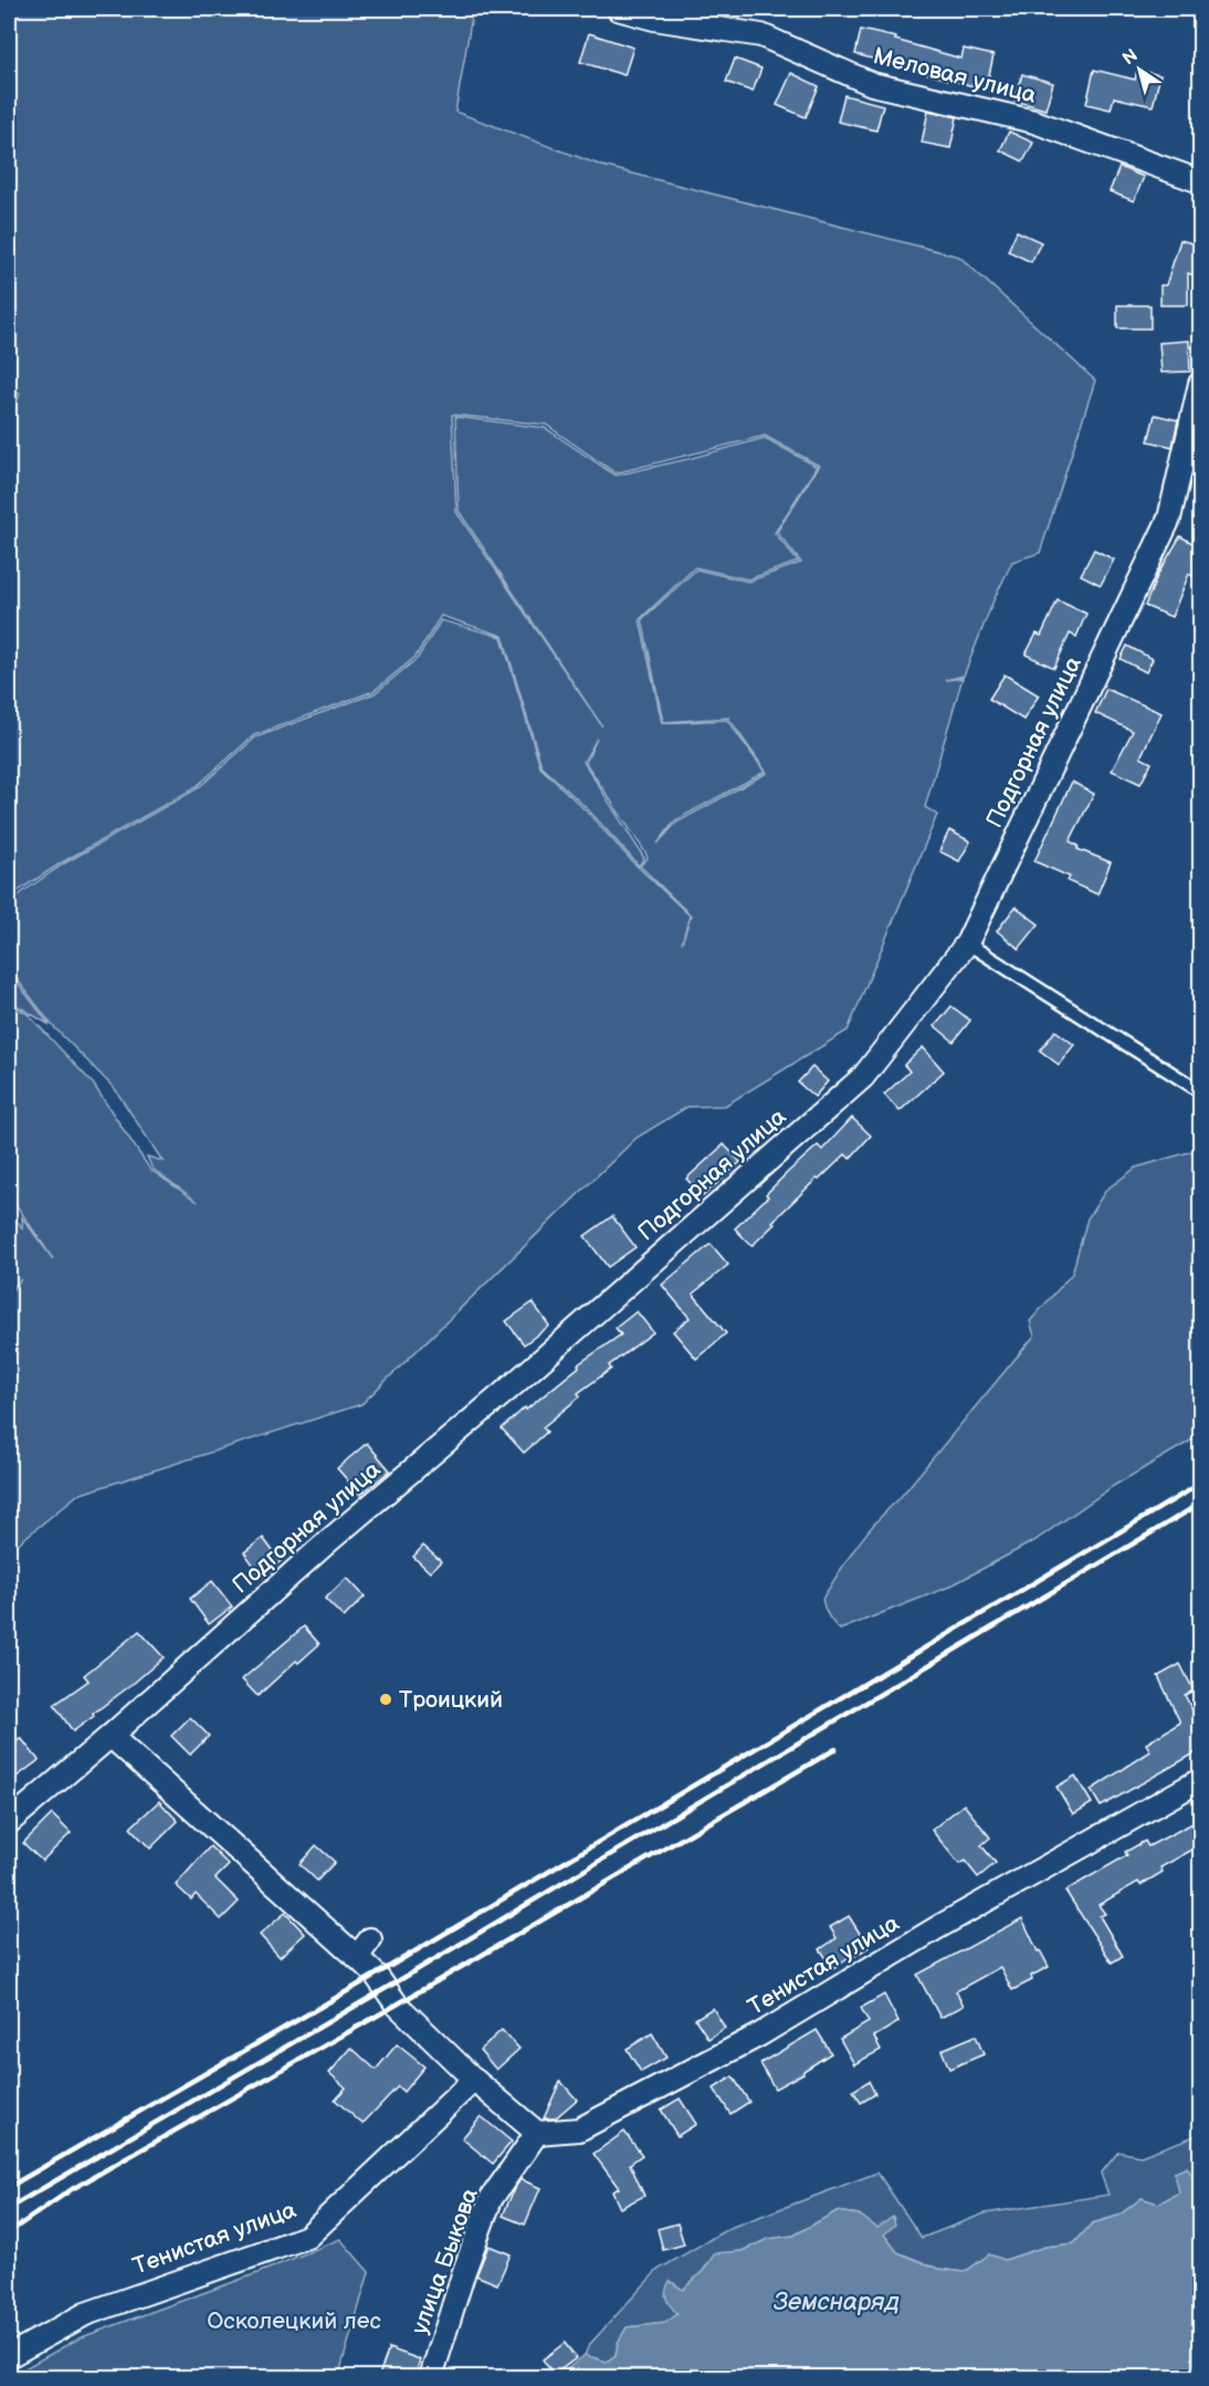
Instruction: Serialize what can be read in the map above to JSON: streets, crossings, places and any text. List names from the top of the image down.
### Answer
{
  "streets": {
    "street": [
      "Меловая улица",
      "Подгорная улица",
      "Тенистая улица",
      "улица Быкова"
    ]
  },
  "crossings": [
    ["Тенистая улица", "улица Быкова"]
  ],
  "water": ["Земснаряд"],
  "parks": ["Осколецкий лес"],
  "places": ["Троицкий"],
  "north": "top left"
}
